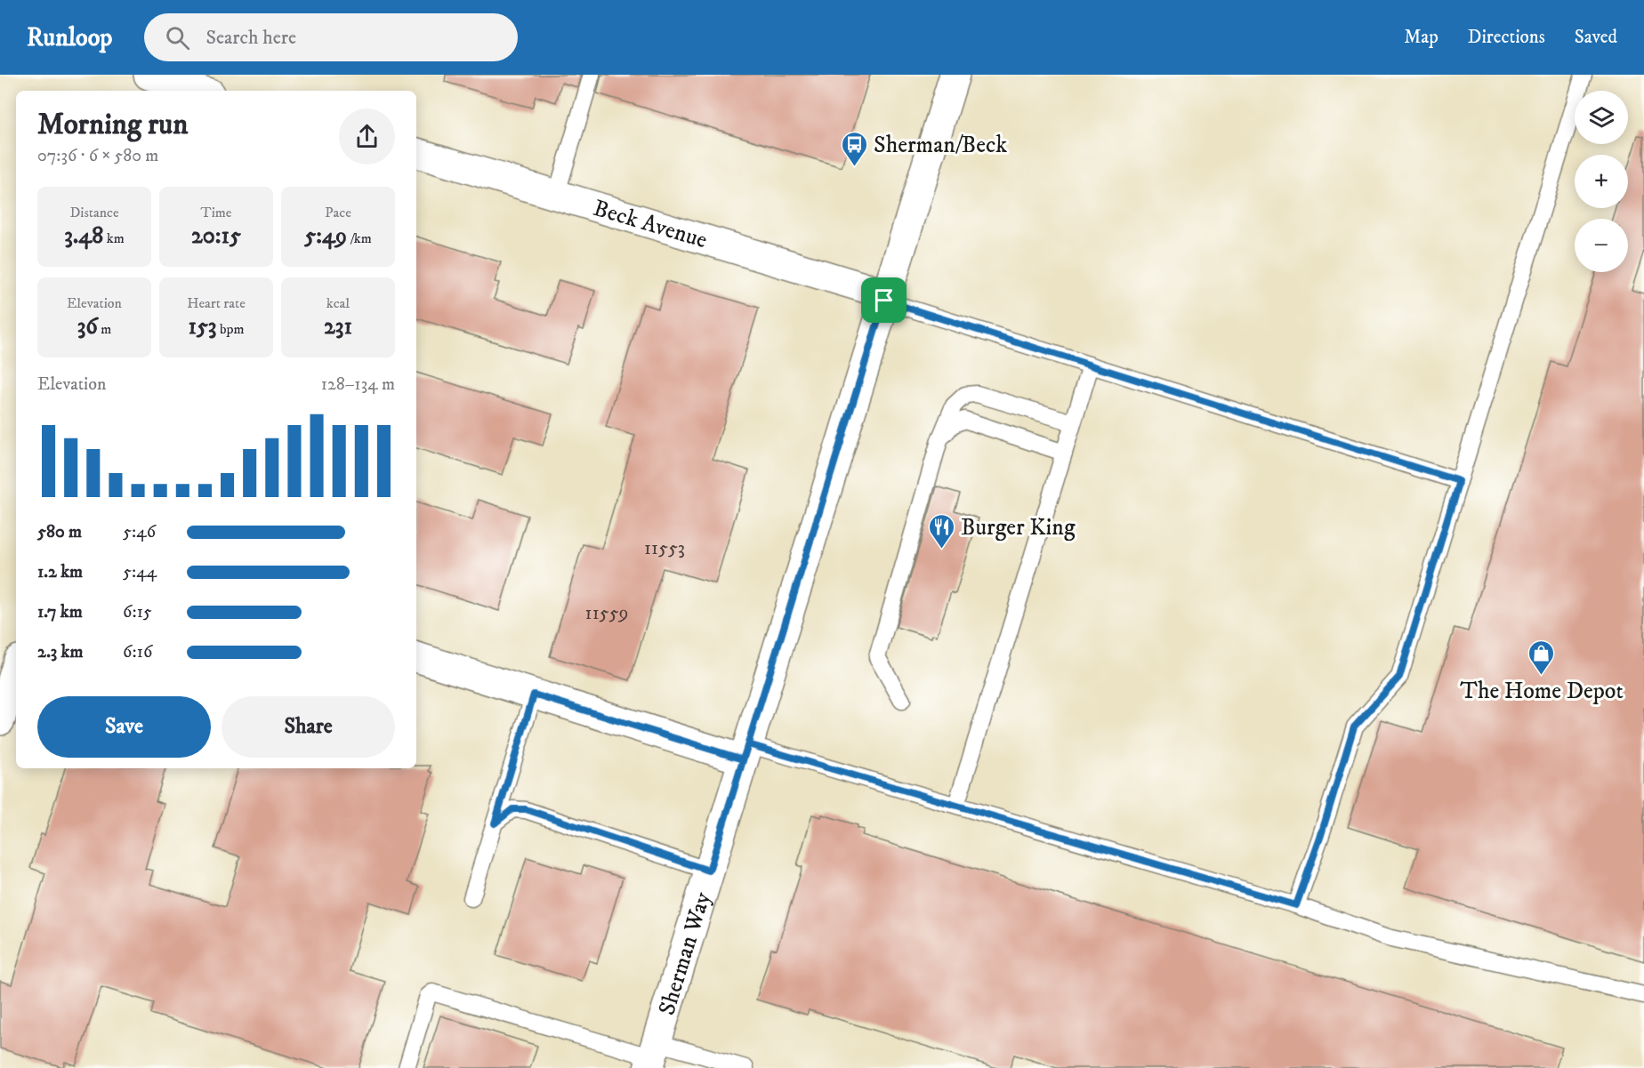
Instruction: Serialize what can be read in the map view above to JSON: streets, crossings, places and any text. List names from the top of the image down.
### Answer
{
  "streets": {
    "main road": ["Beck Avenue", "Sherman Way"]
  },
  "crossings": [
    ["Beck Avenue", "Sherman Way"]
  ],
  "places": {
    "bus stop": ["Sherman/Beck"],
    "restaurant": ["Burger King"],
    "shop": ["The Home Depot"]
  },
  "house_numbers": ["11553", "11559"],
  "page": {
    "header": "Runloop",
    "search": "Search here",
    "nav": ["Map", "Directions", "Saved"],
    "map_buttons": ["+", "−"],
    "heading": ["Morning run", "07:36 · 6 × 580 m"],
    "stats": [
      ["Distance", "3.48 km"],
      ["Time", "20:15"],
      ["Pace", "5:49 /km"],
      ["Elevation", "36 m"],
      ["Heart rate", "153 bpm"],
      ["kcal", "231"]
    ],
    "chart": ["Elevation", "128–134 m"],
    "list": [
      {
        "name": "580 m",
        "note": "5:46"
      },
      {
        "name": "1.2 km",
        "note": "5:44"
      },
      {
        "name": "1.7 km",
        "note": "6:15"
      },
      {
        "name": "2.3 km",
        "note": "6:16"
      }
    ],
    "buttons": ["Save", "Share"]
  }
}
